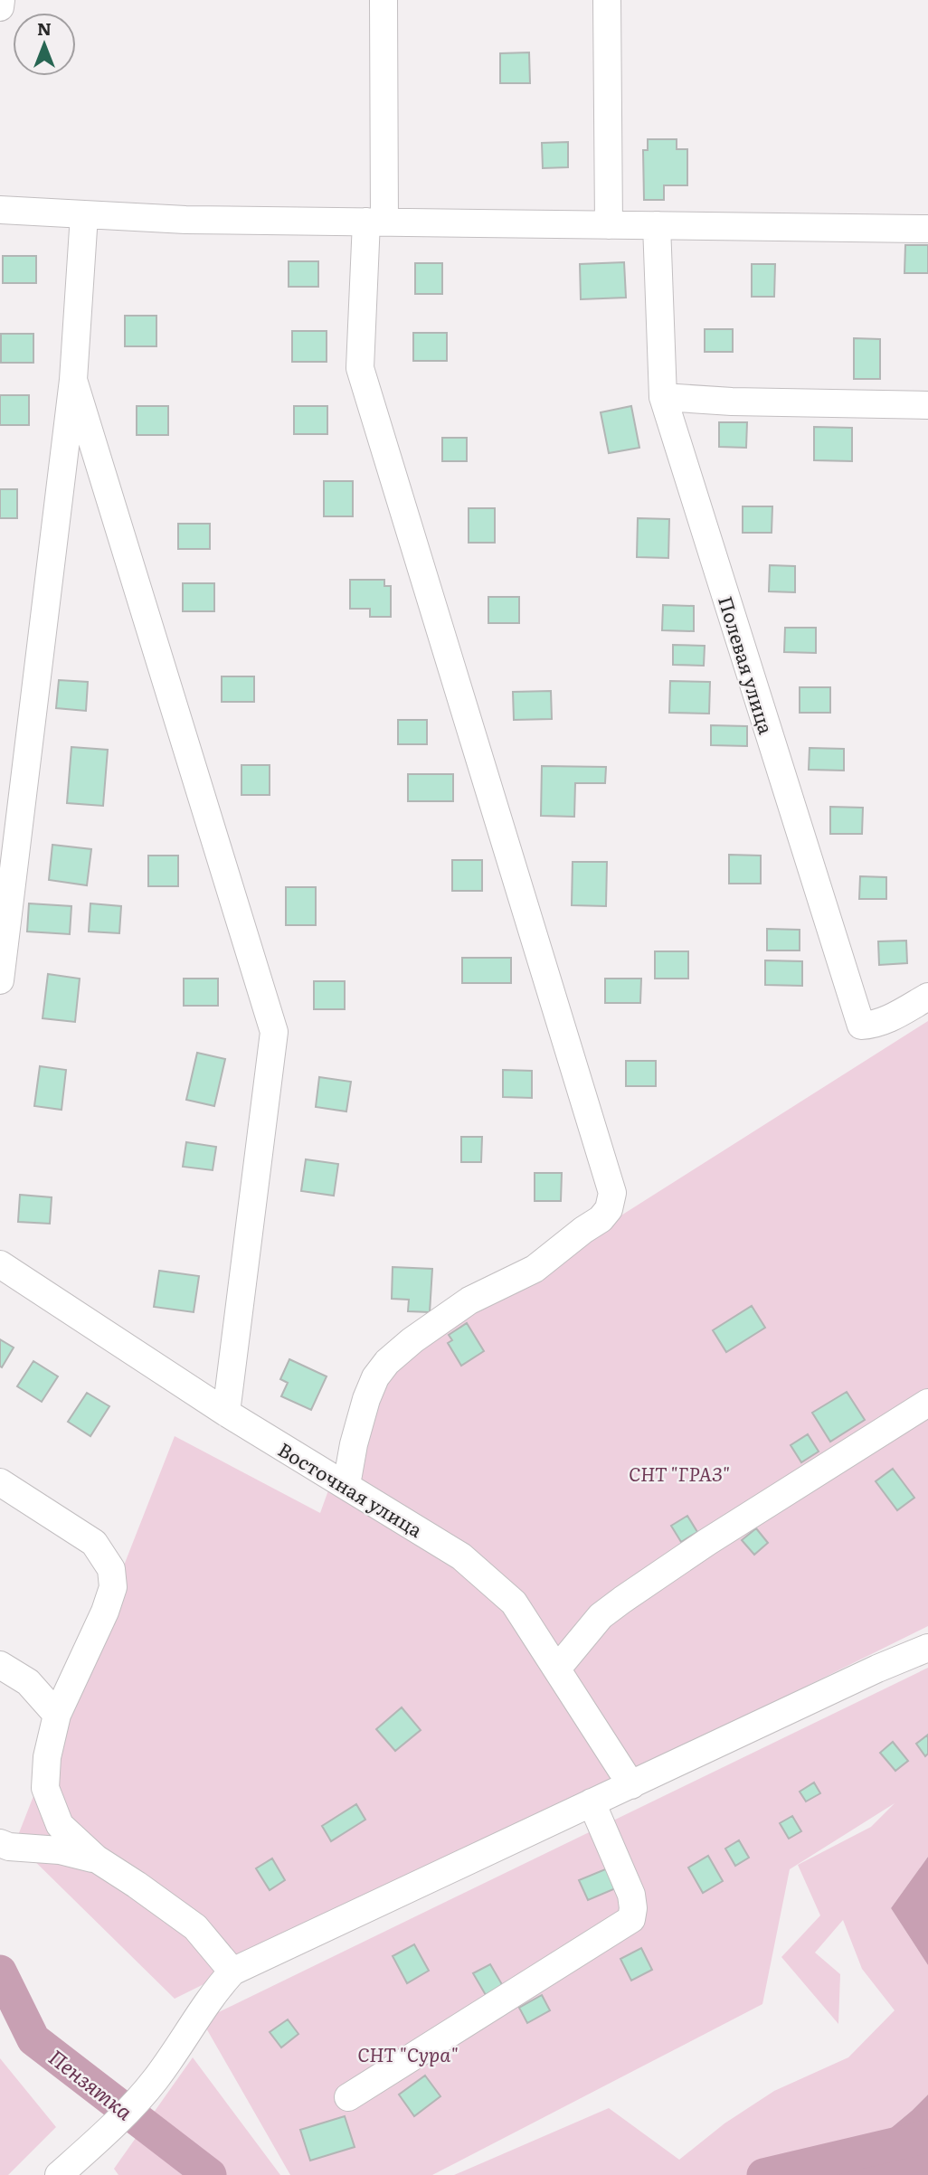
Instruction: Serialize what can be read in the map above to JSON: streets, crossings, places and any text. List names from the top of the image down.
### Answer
{
  "streets": {
    "street": ["Полевая улица", "Восточная улица"]
  },
  "water": ["Пензятка"],
  "parks": ["СНТ \"ГРАЗ\"", "СНТ \"Сура\""],
  "north": "top"
}
